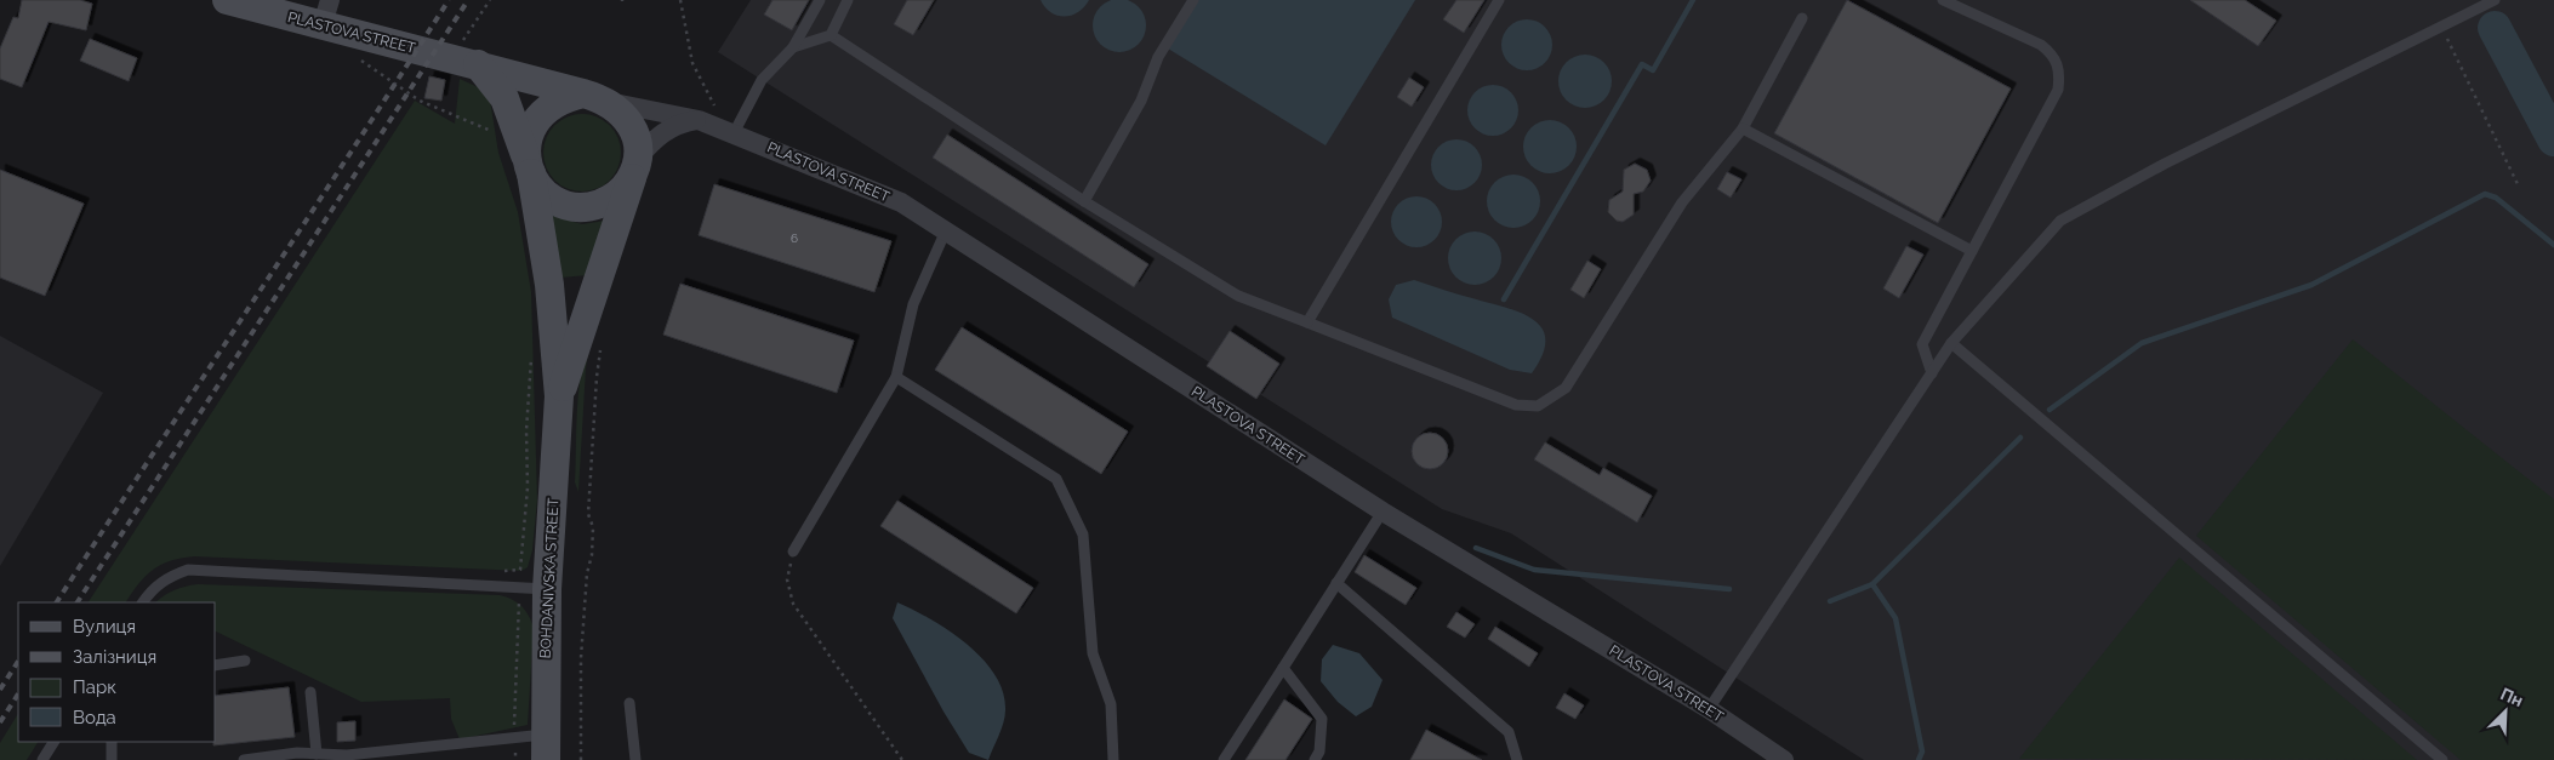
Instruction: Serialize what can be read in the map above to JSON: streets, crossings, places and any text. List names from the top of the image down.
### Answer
{
  "streets": {
    "main road": ["PLASTOVA STREET", "BOHDANIVSKA STREET"]
  },
  "crossings": [
    ["PLASTOVA STREET", "BOHDANIVSKA STREET"]
  ],
  "house_numbers": ["6"],
  "legend": [
    "Вулиця",
    "Залізниця",
    "Парк",
    "Вода"
  ],
  "north": "top right"
}
